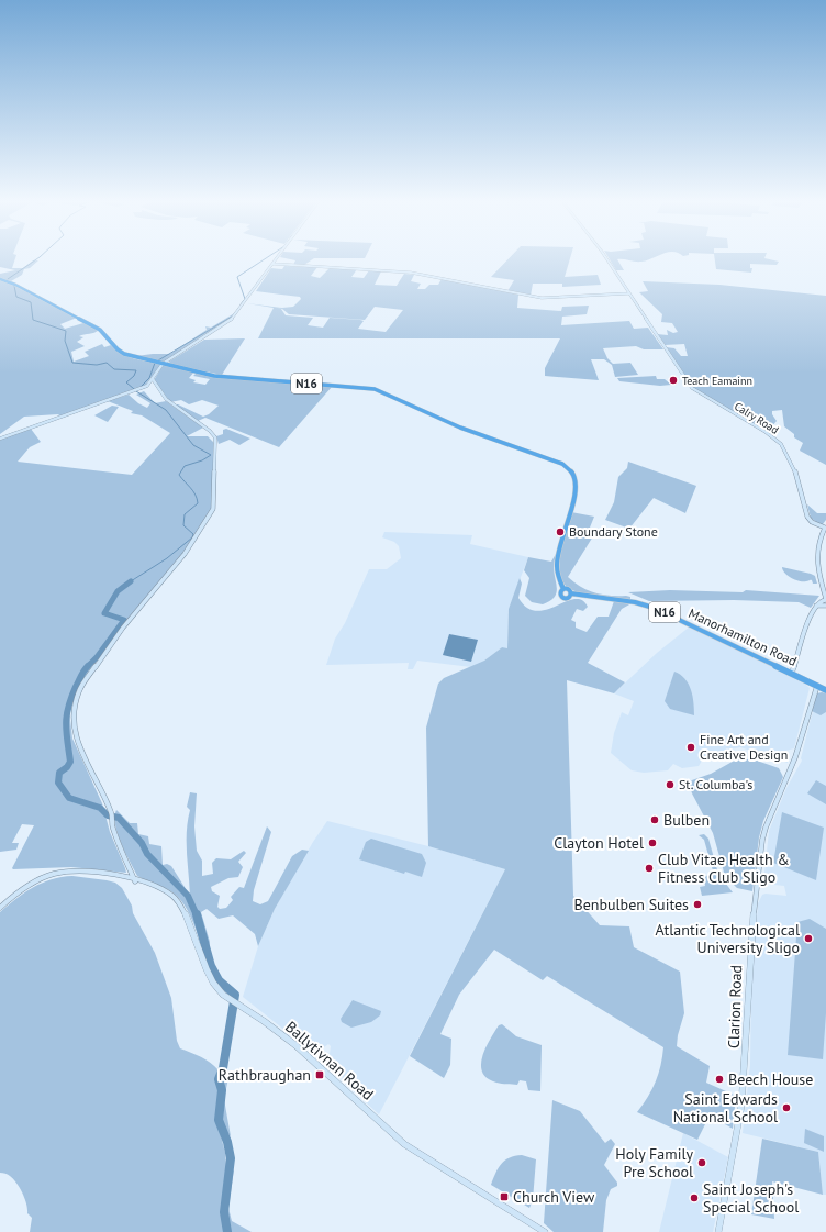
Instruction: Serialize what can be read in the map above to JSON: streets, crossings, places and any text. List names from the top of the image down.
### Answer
{
  "streets": {
    "highway": ["N16", "Manorhamilton Road"],
    "street": ["Calry Road", "Clarion Road", "Ballytivnan Road"]
  },
  "crossings": [
    ["N16", "Manorhamilton Road"],
    ["Manorhamilton Road", "Clarion Road"]
  ],
  "places": {
    "other": [
      "Teach Eamainn",
      "Boundary Stone",
      "Fine Art and Creative Design",
      "St. Columba's",
      "Bulben",
      "Clayton Hotel",
      "Club Vitae Health & Fitness Club Sligo",
      "Benbulben Suites",
      "Atlantic Technological University Sligo",
      "Beech House",
      "Saint Edwards National School",
      "Holy Family Pre School",
      "Saint Joseph's Special School"
    ],
    "transit": ["Rathbraughan", "Church View"]
  }
}
